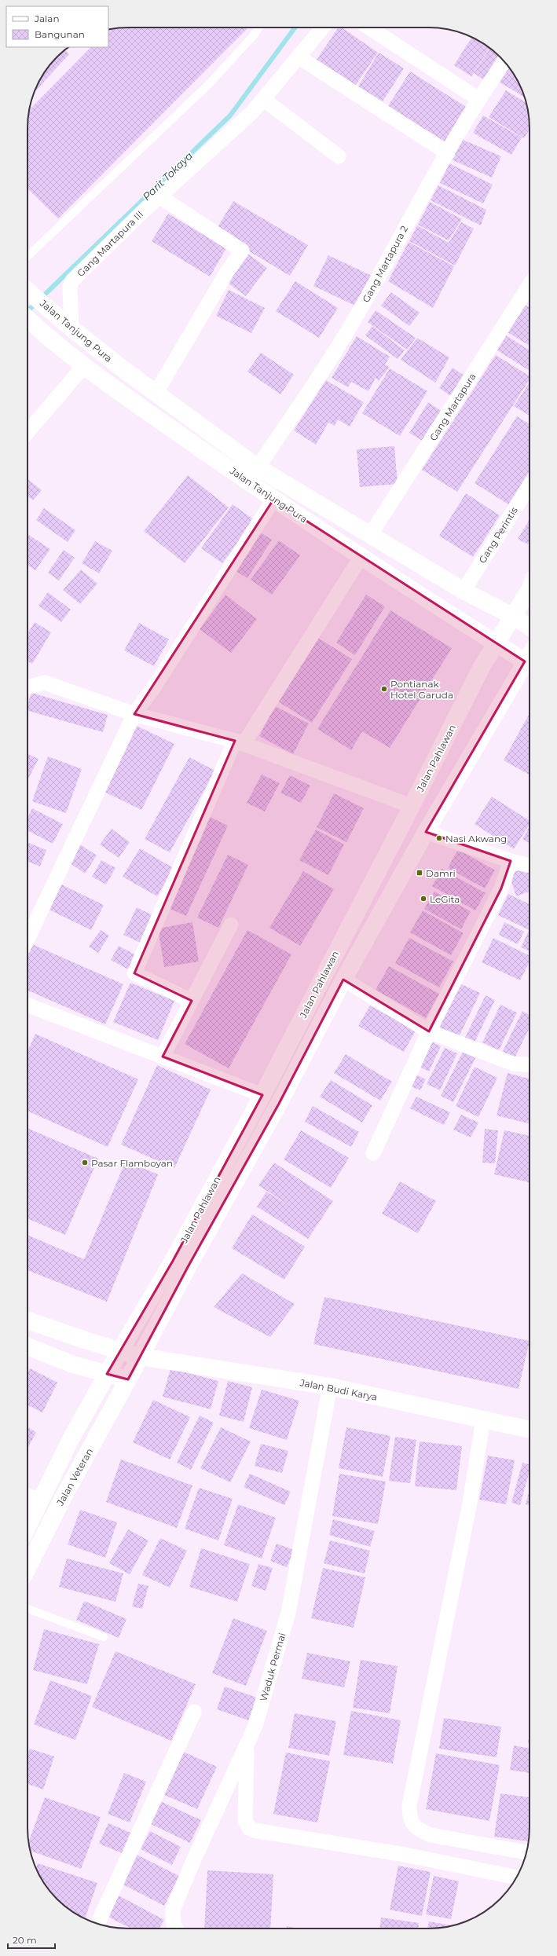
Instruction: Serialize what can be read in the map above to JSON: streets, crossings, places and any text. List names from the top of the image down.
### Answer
{
  "streets": {
    "main road": [
      "Jalan Tanjung Pura",
      "Jalan Pahlawan",
      "Jalan Budi Karya",
      "Jalan Veteran"
    ],
    "street": [
      "Gang Martapura III",
      "Gang Martapura 2",
      "Gang Martapura",
      "Gang Perintis",
      "Waduk Permai"
    ]
  },
  "crossings": [
    ["Gang Martapura III", "Jalan Tanjung Pura"],
    ["Gang Martapura 2", "Jalan Tanjung Pura"],
    ["Jalan Tanjung Pura", "Gang Martapura"],
    ["Jalan Tanjung Pura", "Gang Perintis"],
    ["Jalan Tanjung Pura", "Jalan Pahlawan"],
    ["Jalan Pahlawan", "Jalan Budi Karya"],
    ["Jalan Pahlawan", "Jalan Veteran"],
    ["Jalan Budi Karya", "Waduk Permai"]
  ],
  "water": ["Parit Tokaya"],
  "places": {
    "other": [
      "Pontianak Hotel Garuda",
      "Nasi Akwang",
      "LeGita",
      "Pasar Flamboyan"
    ],
    "transit": ["Damri"]
  },
  "legend": ["Jalan", "Bangunan"],
  "scale_bar": "20 m"
}
